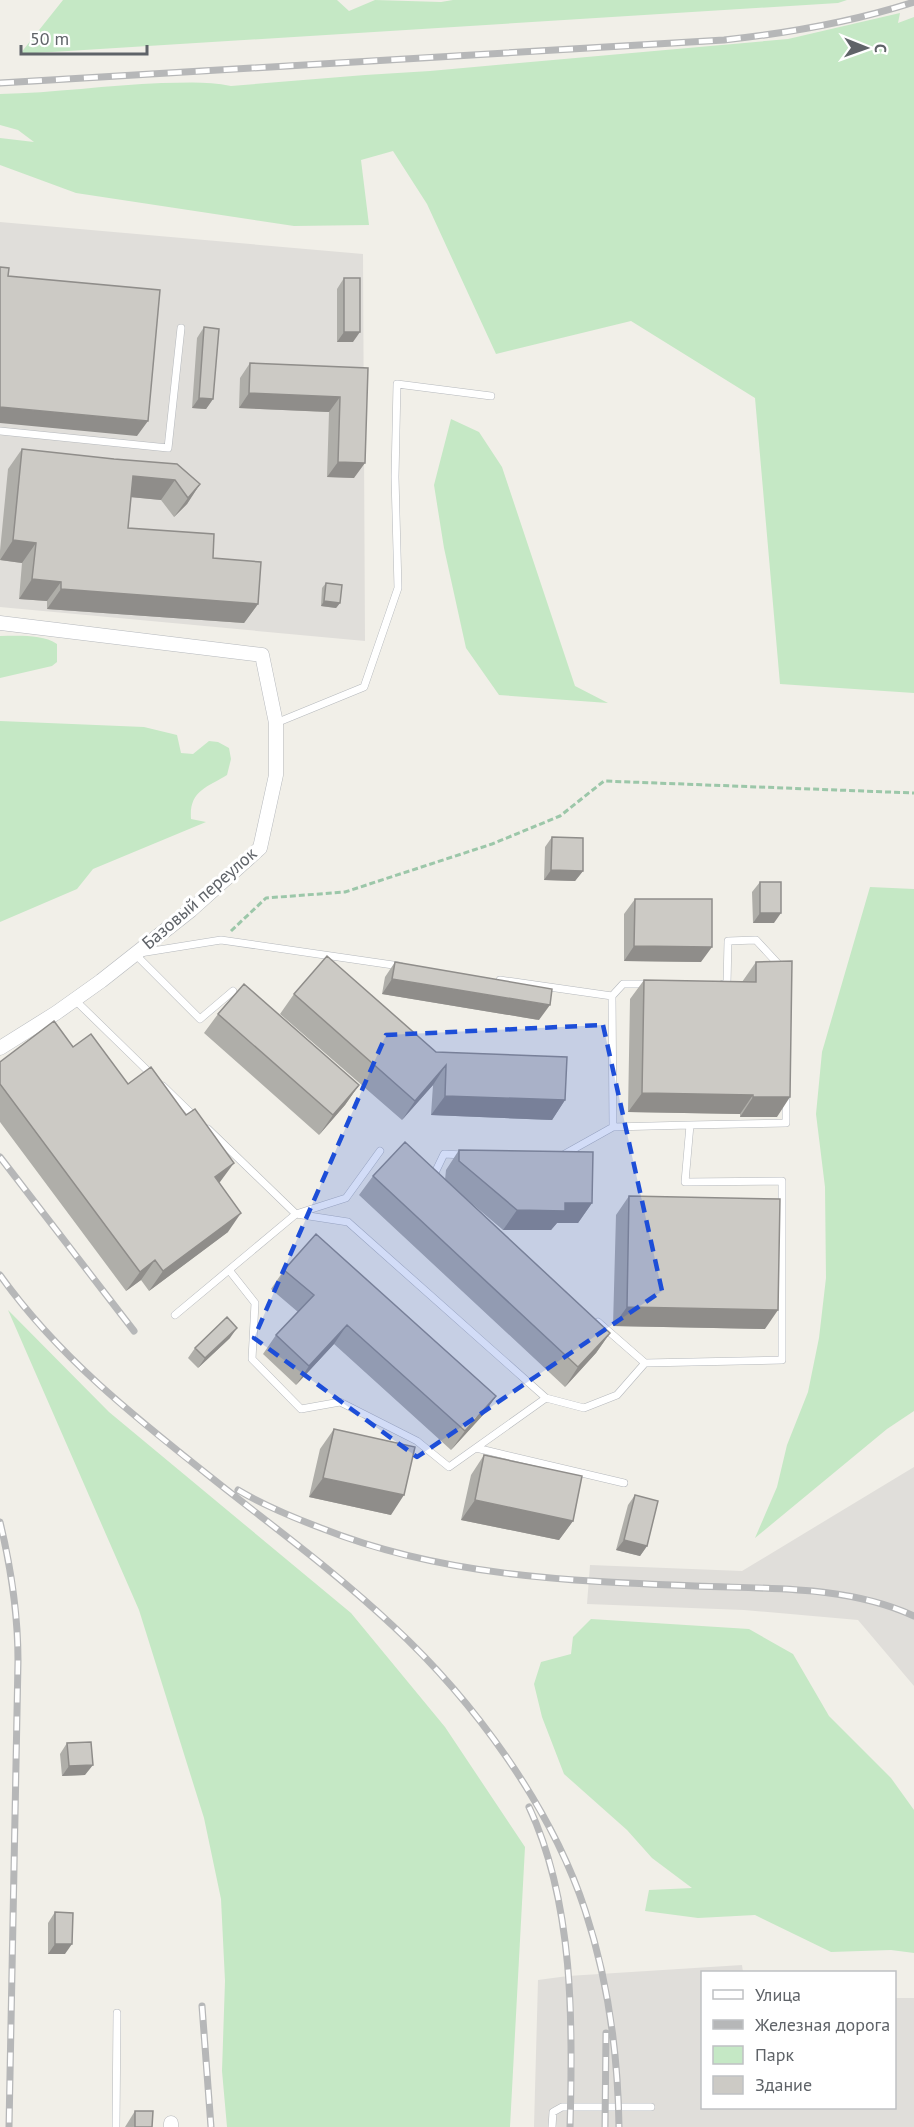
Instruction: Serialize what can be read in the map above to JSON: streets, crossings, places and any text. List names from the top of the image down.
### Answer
{
  "streets": {
    "street": ["Базовый переулок"]
  },
  "legend": [
    "Улица",
    "Железная дорога",
    "Парк",
    "Здание"
  ],
  "scale_bar": "50 m",
  "north": "right"
}
